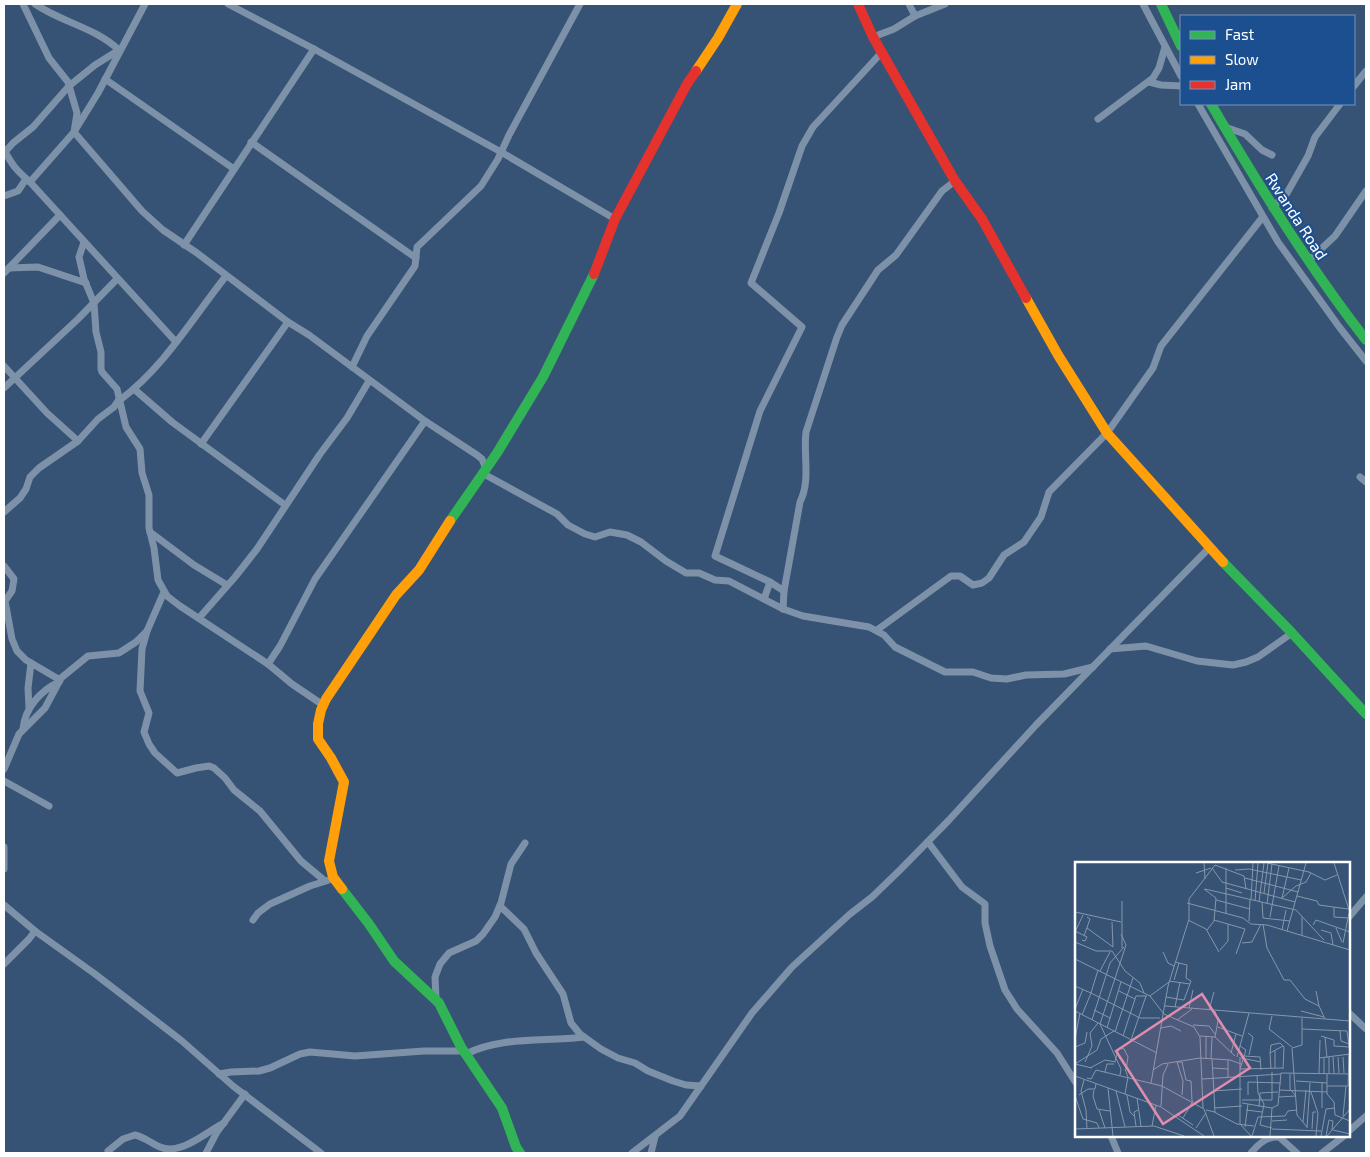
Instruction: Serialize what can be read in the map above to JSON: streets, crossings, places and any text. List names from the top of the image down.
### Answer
{
  "streets": {
    "main road": ["Rwanda Road"]
  },
  "legend": ["Fast", "Slow", "Jam"]
}
